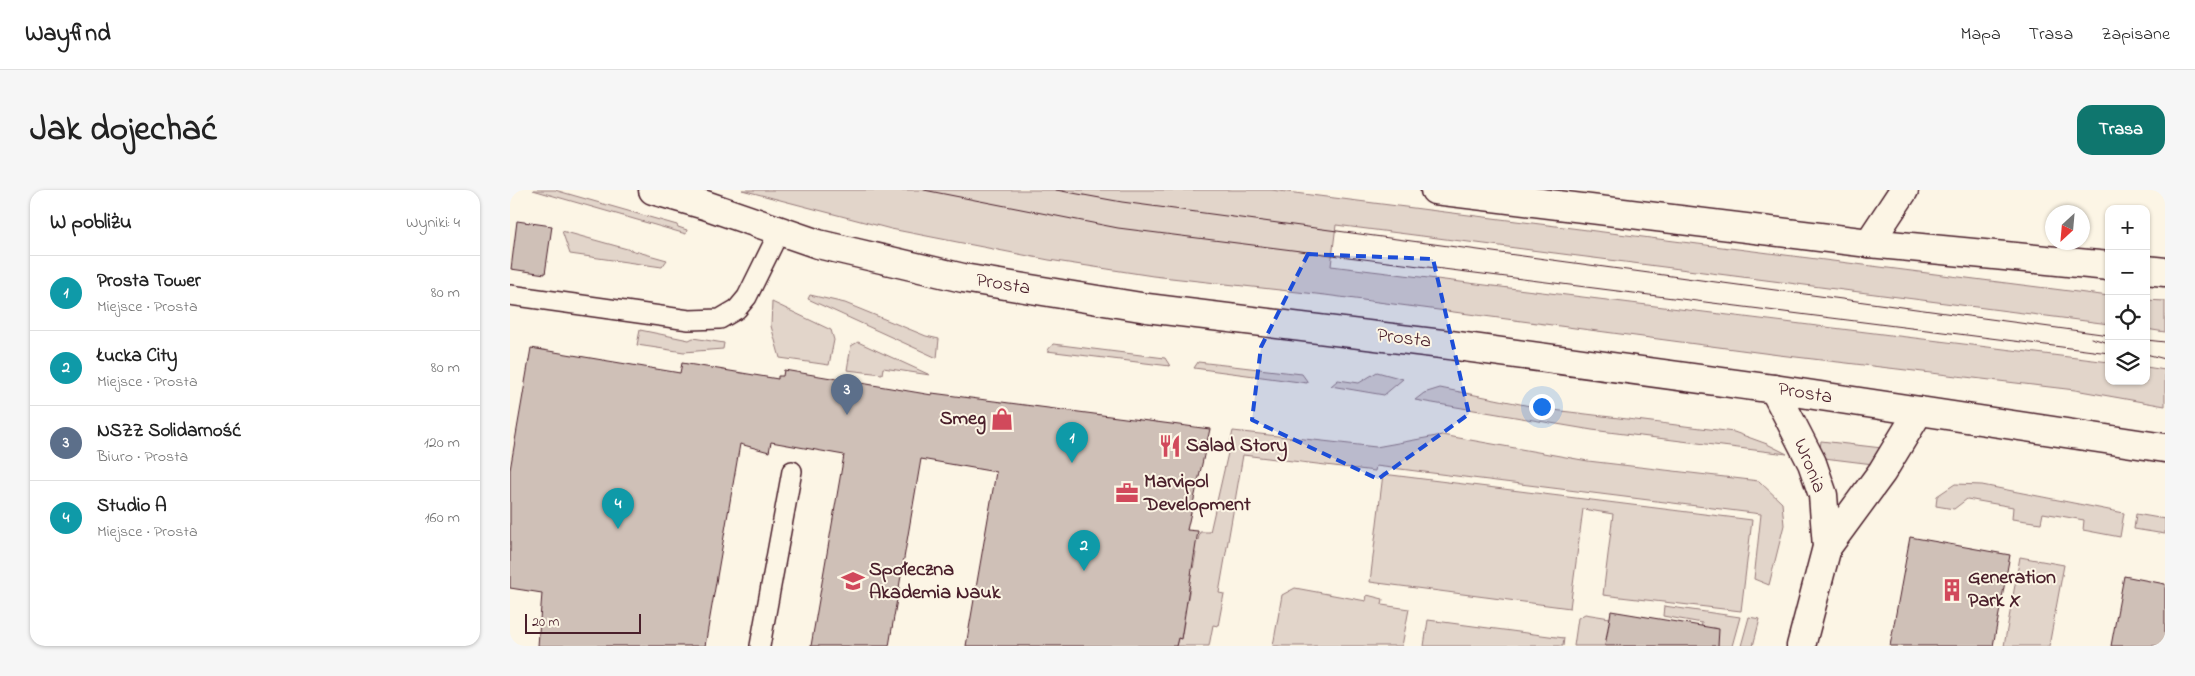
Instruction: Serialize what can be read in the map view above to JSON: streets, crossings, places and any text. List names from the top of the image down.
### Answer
{
  "streets": {
    "main road": ["Prosta", "Wronia"]
  },
  "crossings": [
    ["Prosta", "Wronia"]
  ],
  "places": {
    "shop": ["Smeg"],
    "restaurant": ["Salad Story"],
    "office": ["Marvipol Development"],
    "school or university": ["Społeczna Akademia Nauk"],
    "building": ["Generation Park X"]
  },
  "scale_bar": "20 m",
  "north": "bottom left",
  "page": {
    "header": "Wayfind",
    "nav": ["Mapa", "Trasa", "Zapisane"],
    "title": "Jak dojechać",
    "buttons": "Trasa",
    "heading": ["W pobliżu", "Wyniki: 4"],
    "map_buttons": ["+", "−"],
    "list": [
      {
        "mark": "1",
        "name": "Prosta Tower",
        "note": "Miejsce · Prosta",
        "value": "80 m"
      },
      {
        "mark": "2",
        "name": "Łucka City",
        "note": "Miejsce · Prosta",
        "value": "80 m"
      },
      {
        "mark": "3",
        "name": "NSZZ Solidarność",
        "note": "Biuro · Prosta",
        "value": "120 m"
      },
      {
        "mark": "4",
        "name": "Studio A",
        "note": "Miejsce · Prosta",
        "value": "160 m"
      }
    ],
    "pins": [
      "3",
      "1",
      "4",
      "2"
    ],
    "scale": "20 m"
  }
}
